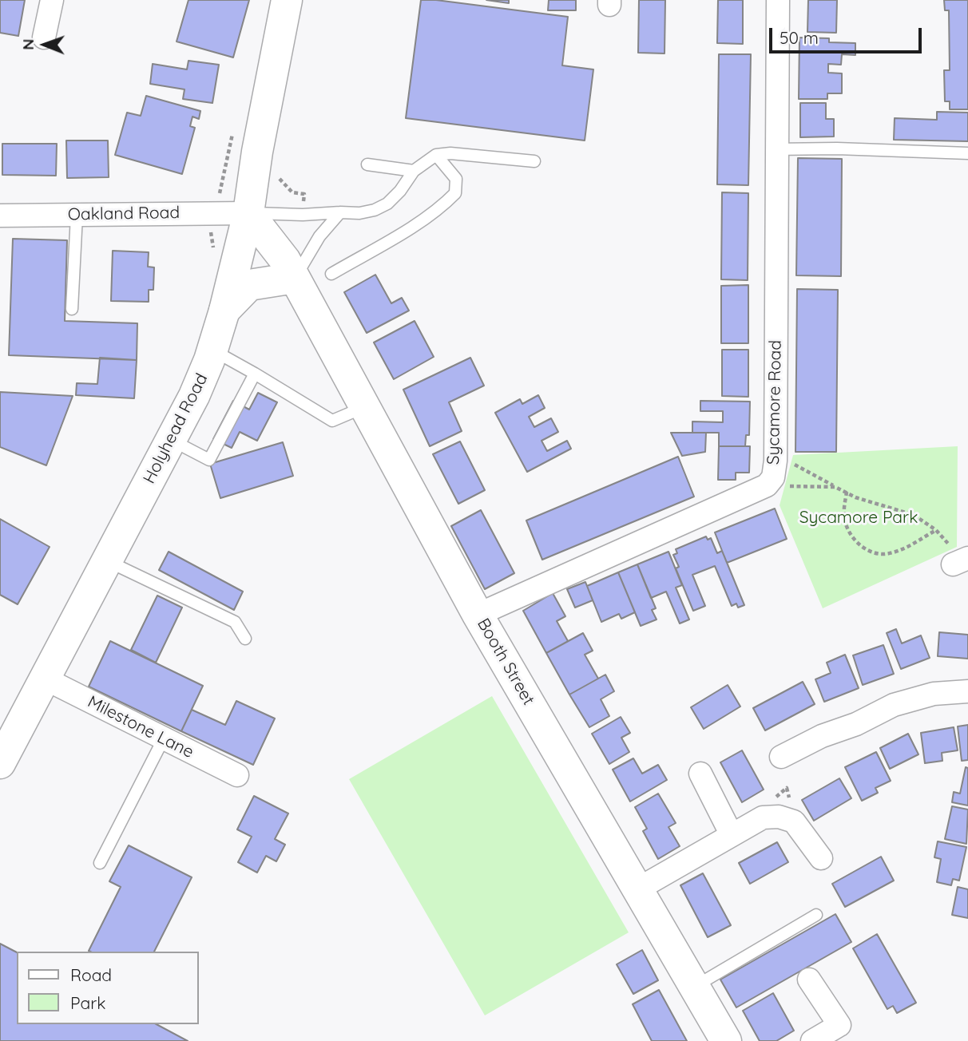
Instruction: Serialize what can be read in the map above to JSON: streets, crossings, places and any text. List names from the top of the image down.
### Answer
{
  "streets": {
    "main road": ["Holyhead Road", "Booth Street"],
    "street": ["Oakland Road", "Sycamore Road", "Milestone Lane"]
  },
  "crossings": [
    ["Oakland Road", "Holyhead Road"],
    ["Oakland Road", "Booth Street"],
    ["Sycamore Road", "Booth Street"],
    ["Holyhead Road", "Booth Street"],
    ["Holyhead Road", "Milestone Lane"]
  ],
  "parks": ["Sycamore Park"],
  "legend": ["Road", "Park"],
  "scale_bar": "50 m",
  "north": "left"
}
